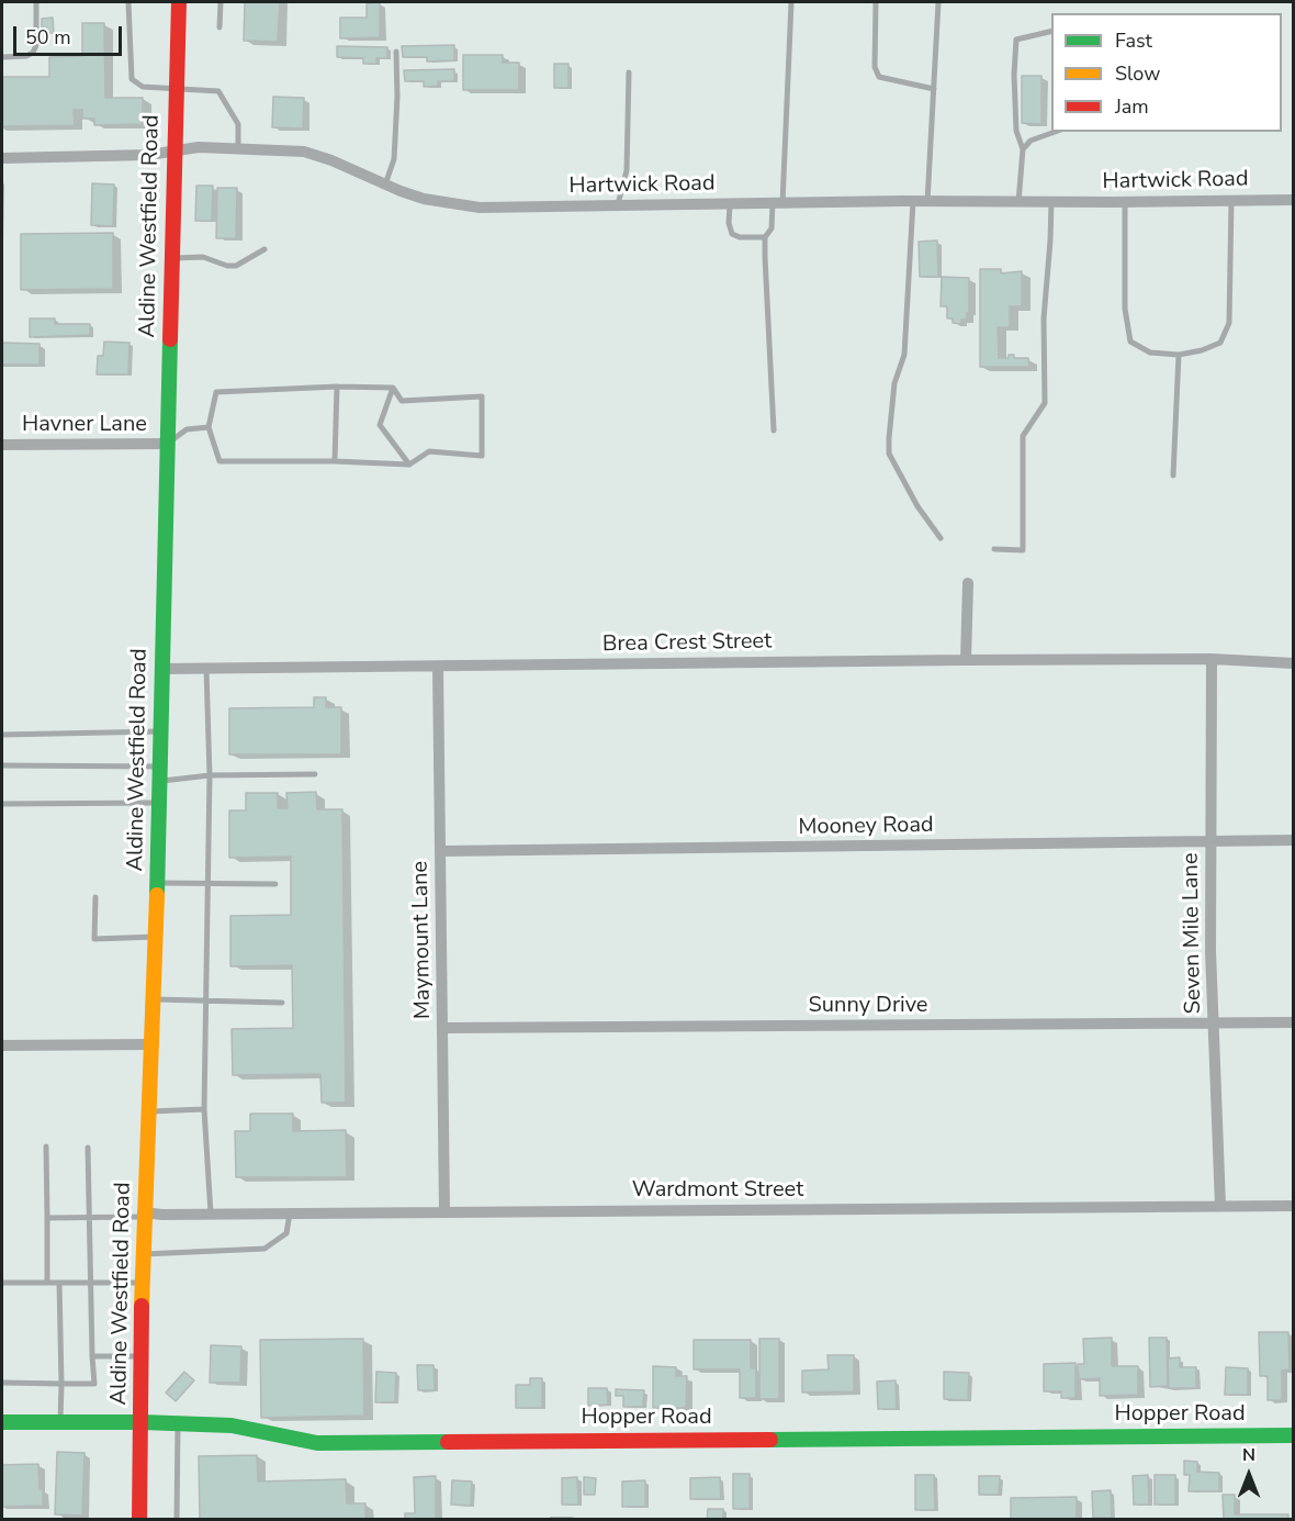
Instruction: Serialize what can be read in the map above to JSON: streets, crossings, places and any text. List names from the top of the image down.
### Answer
{
  "streets": {
    "main road": ["Aldine Westfield Road", "Hopper Road"],
    "street": [
      "Hartwick Road",
      "Havner Lane",
      "Brea Crest Street",
      "Mooney Road",
      "Seven Mile Lane",
      "Maymount Lane",
      "Sunny Drive",
      "Wardmont Street"
    ]
  },
  "crossings": [
    ["Hartwick Road", "Aldine Westfield Road"],
    ["Aldine Westfield Road", "Havner Lane"],
    ["Aldine Westfield Road", "Brea Crest Street"],
    ["Aldine Westfield Road", "Wardmont Street"],
    ["Aldine Westfield Road", "Hopper Road"],
    ["Brea Crest Street", "Seven Mile Lane"],
    ["Brea Crest Street", "Maymount Lane"],
    ["Mooney Road", "Seven Mile Lane"],
    ["Mooney Road", "Maymount Lane"],
    ["Seven Mile Lane", "Sunny Drive"],
    ["Seven Mile Lane", "Wardmont Street"],
    ["Maymount Lane", "Sunny Drive"],
    ["Maymount Lane", "Wardmont Street"]
  ],
  "legend": ["Fast", "Slow", "Jam"],
  "scale_bar": "50 m",
  "north": "top"
}
